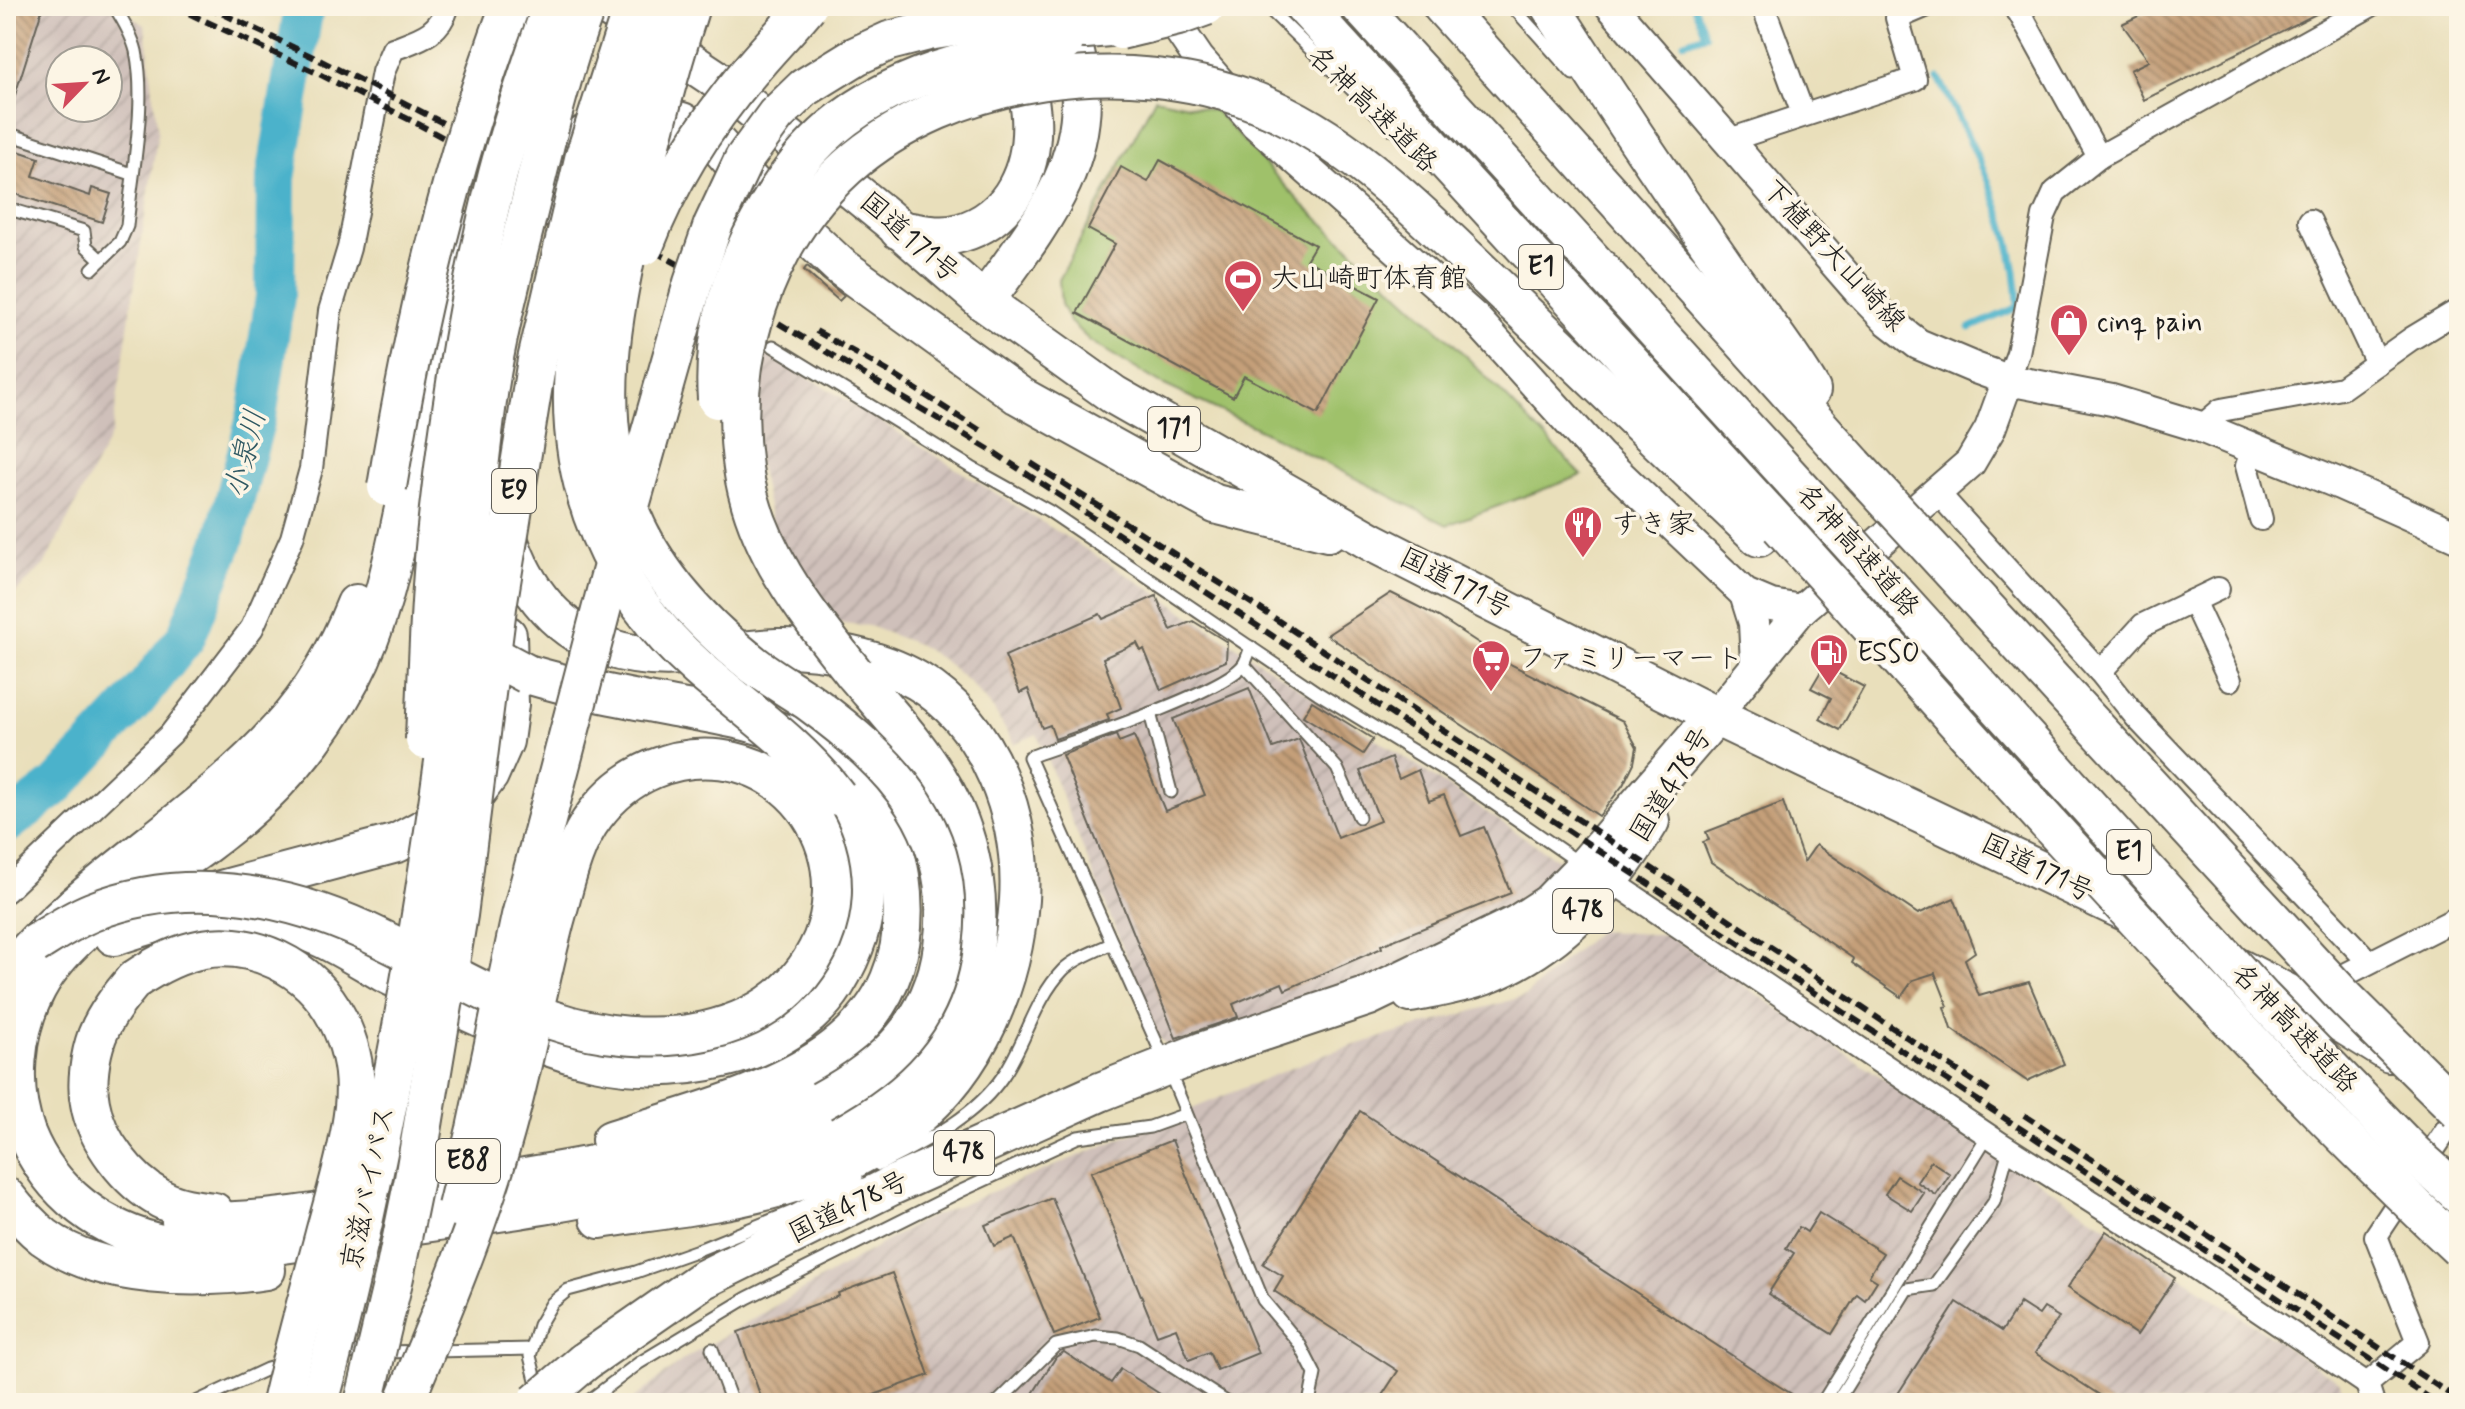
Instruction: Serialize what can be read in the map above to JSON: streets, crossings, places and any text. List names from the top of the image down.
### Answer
{
  "streets": {
    "highway": [
      "名神高速道路",
      "国道171号",
      "E1",
      "171",
      "E9",
      "国道478号",
      "478",
      "E88",
      "京滋バイパス"
    ],
    "street": ["下植野大山崎線"]
  },
  "crossings": [
    ["国道171号", "国道478号"],
    ["E9", "京滋バイパス"]
  ],
  "water": ["小泉川"],
  "places": {
    "sports": ["大山崎町体育館"],
    "shop": ["cinq pain"],
    "restaurant": ["すき家"],
    "fuel station": ["ESSO"],
    "supermarket": ["ファミリーマート"]
  },
  "north": "top right"
}
